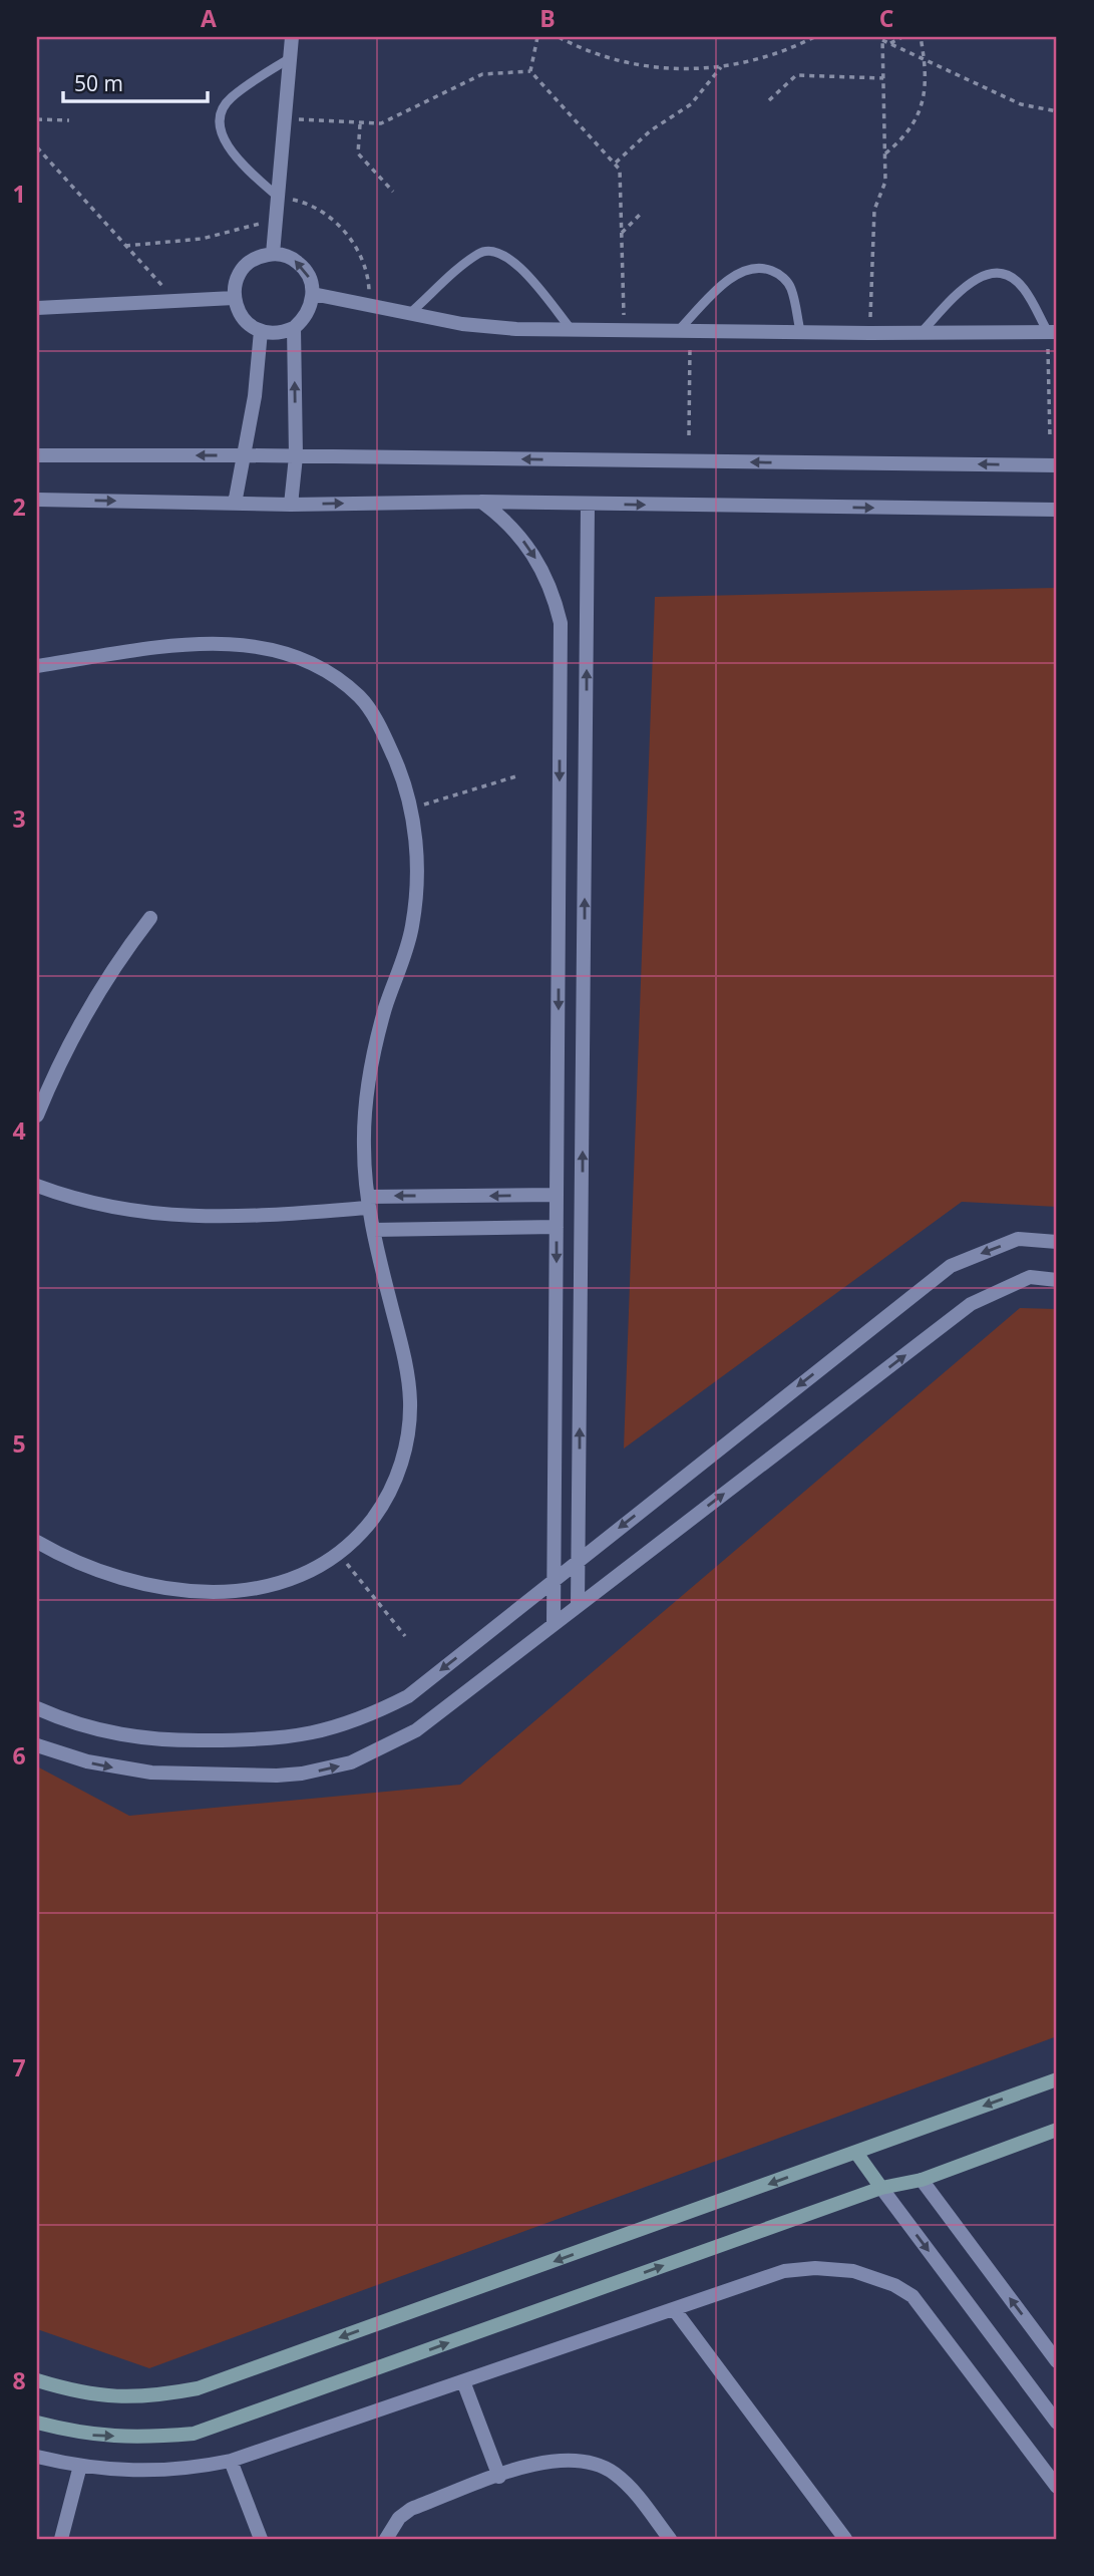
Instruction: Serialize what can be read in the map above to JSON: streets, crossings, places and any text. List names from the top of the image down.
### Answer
{
  "scale_bar": "50 m",
  "grid": {
    "columns": ["A", "B", "C"],
    "rows": [
      "1",
      "2",
      "3",
      "4",
      "5",
      "6",
      "7",
      "8"
    ]
  }
}
